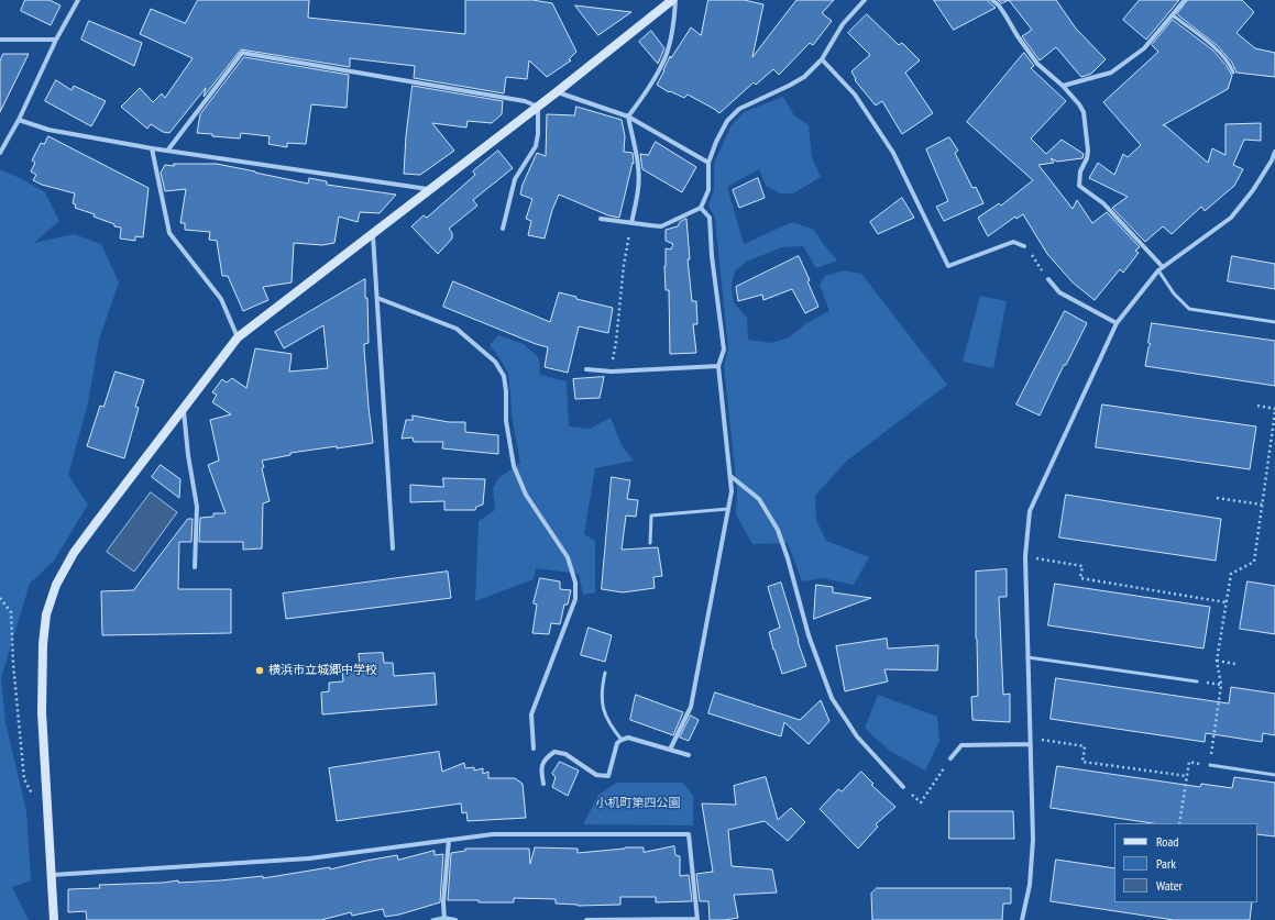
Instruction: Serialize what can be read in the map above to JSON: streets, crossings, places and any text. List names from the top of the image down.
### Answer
{
  "parks": ["小机町第四公園"],
  "places": ["横浜市立城郷中学校"],
  "legend": ["Road", "Park", "Water"]
}
